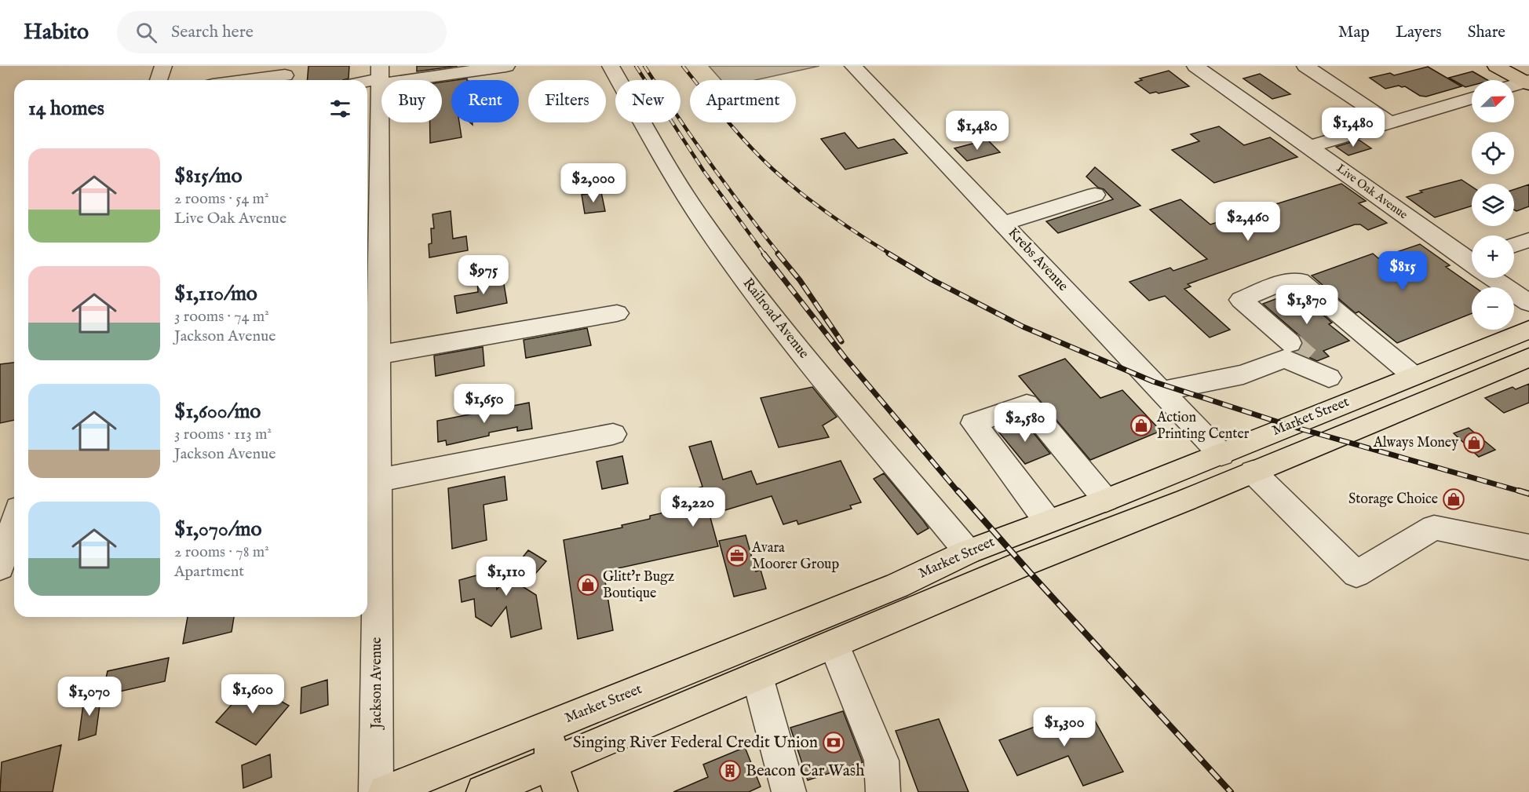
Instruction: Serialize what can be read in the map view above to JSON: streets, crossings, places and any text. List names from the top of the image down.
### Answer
{
  "streets": {
    "main road": ["Market Street"],
    "street": [
      "Live Oak Avenue",
      "Krebs Avenue",
      "Railroad Avenue",
      "Jackson Avenue"
    ]
  },
  "crossings": [
    ["Krebs Avenue", "Market Street"],
    ["Railroad Avenue", "Market Street"]
  ],
  "places": {
    "shop": [
      "Action Printing Center",
      "Always Money",
      "Storage Choice",
      "Glitt'r Bugz Boutique"
    ],
    "office": ["Avara Moorer Group"],
    "bank": ["Singing River Federal Credit Union"],
    "building": ["Beacon Car Wash"]
  },
  "north": "top right",
  "page": {
    "header": "Habito",
    "search": "Search here",
    "nav": ["Map", "Layers", "Share"],
    "map_buttons": ["+", "−"],
    "chip": [
      "Buy",
      "Rent",
      "Filters",
      "New",
      "Apartment"
    ],
    "heading": "14 homes",
    "price": [
      "$1,480",
      "$1,480",
      "$2,000",
      "$2,460",
      "$815",
      "$975",
      "$1,870",
      "$1,650",
      "$2,580",
      "$2,220",
      "$1,110",
      "$1,600",
      "$1,070",
      "$1,300"
    ],
    "list": [
      {
        "name": "$815/mo",
        "note": "2 rooms · 54 m² · Live Oak Avenue"
      },
      {
        "name": "$1,110/mo",
        "note": "3 rooms · 74 m² · Jackson Avenue"
      },
      {
        "name": "$1,600/mo",
        "note": "3 rooms · 113 m² · Jackson Avenue"
      },
      {
        "name": "$1,070/mo",
        "note": "2 rooms · 78 m² · Apartment"
      }
    ]
  }
}
